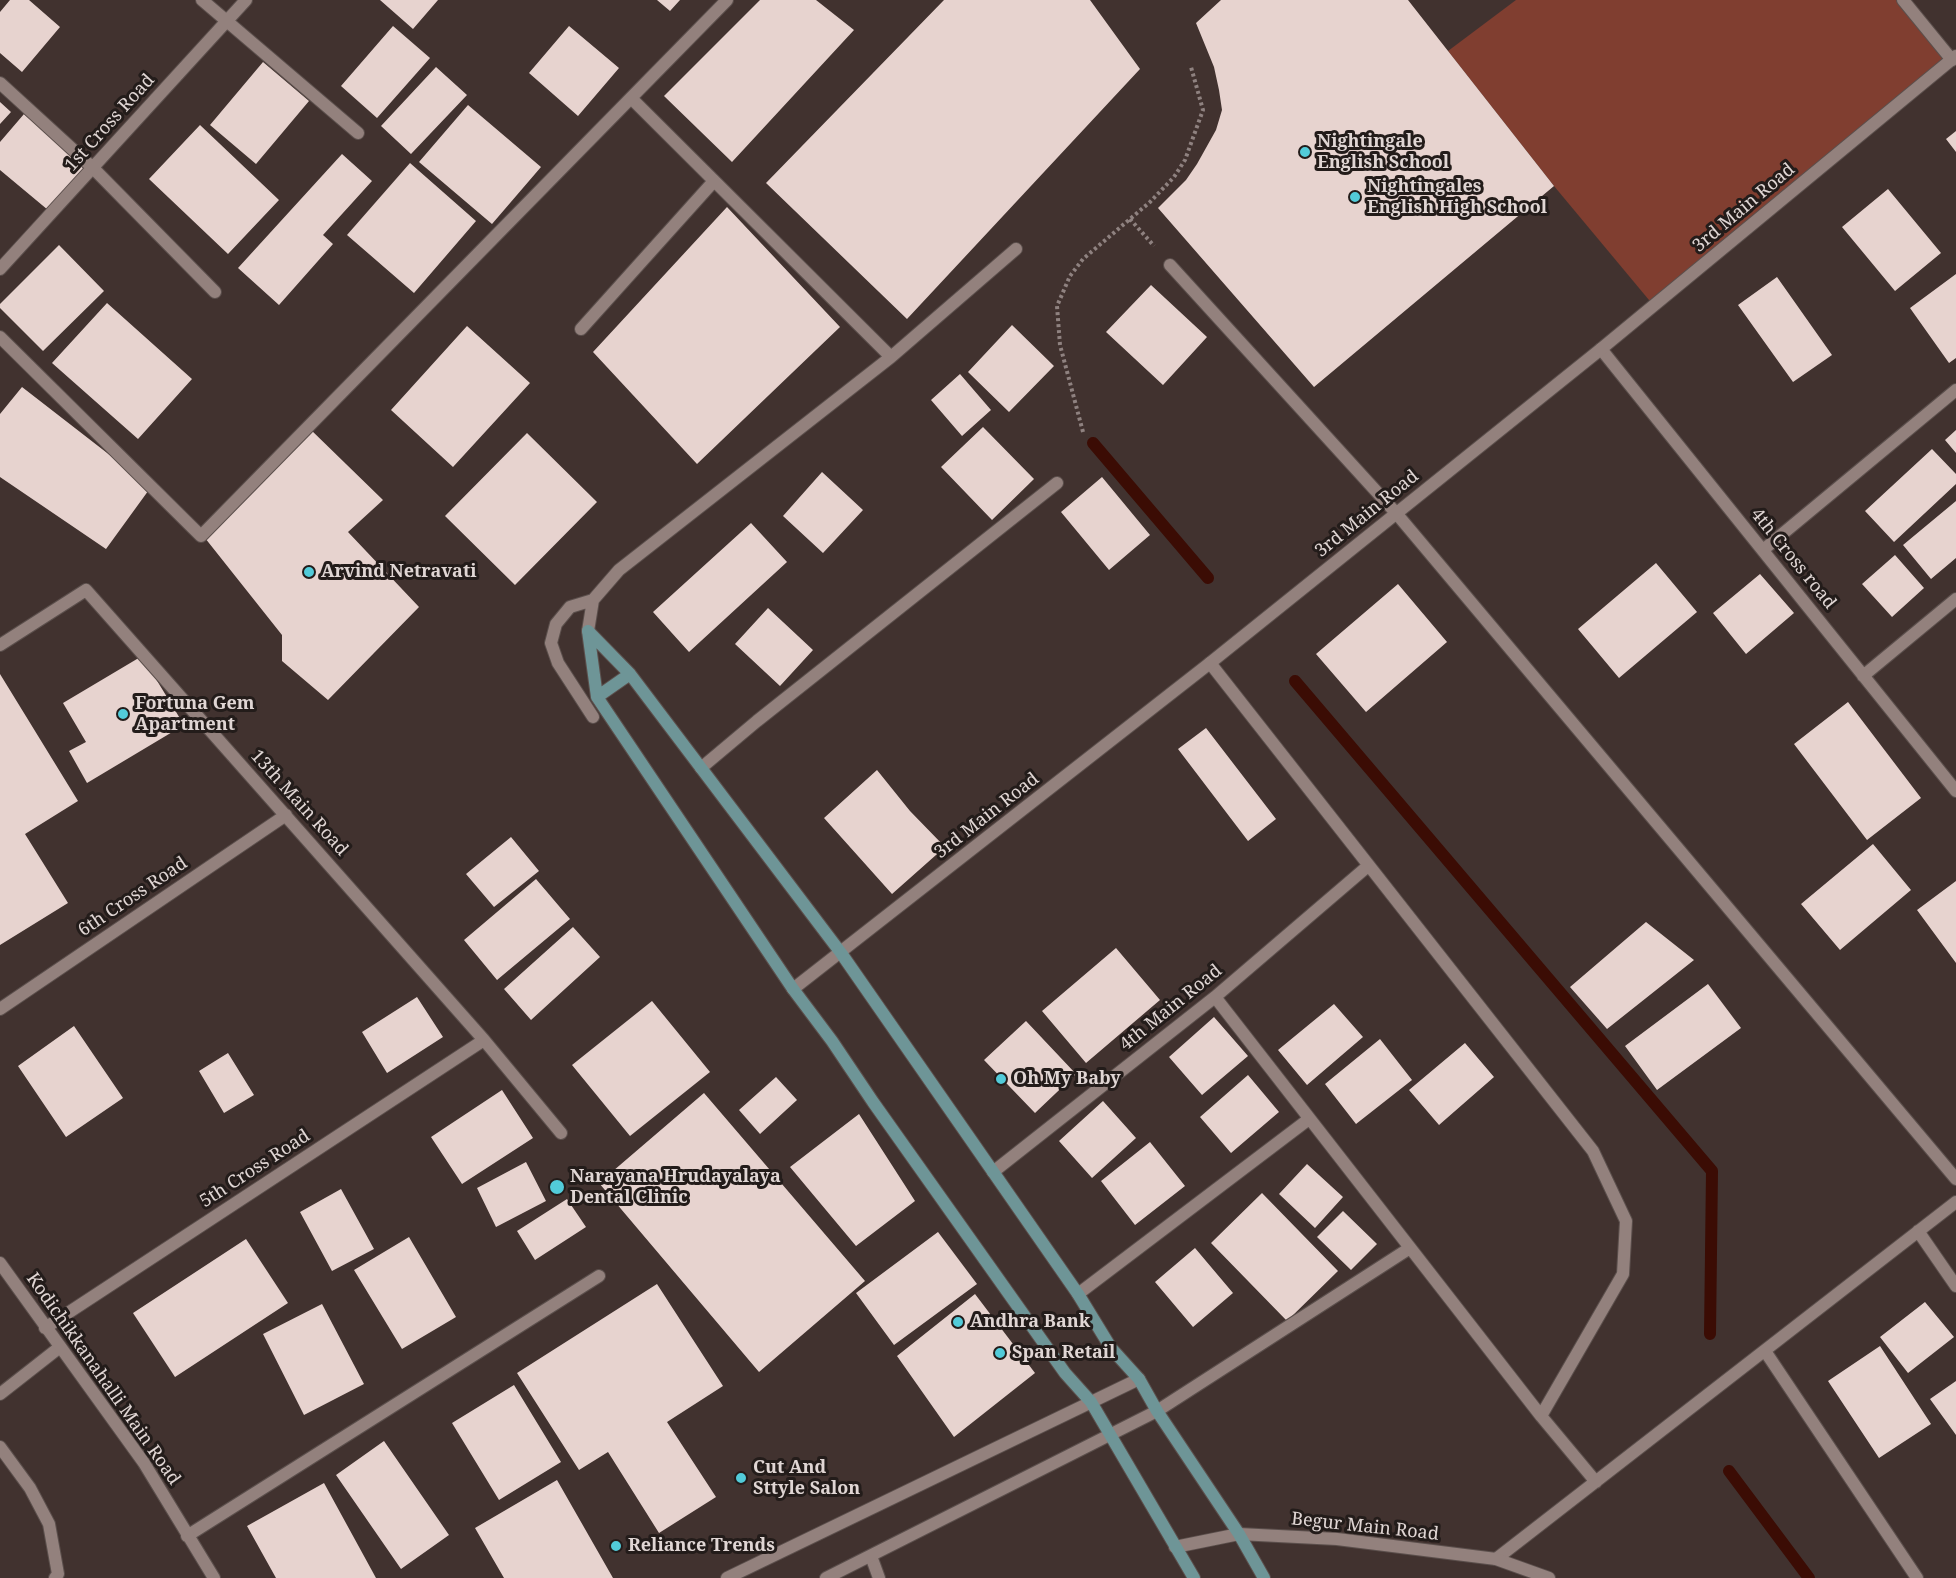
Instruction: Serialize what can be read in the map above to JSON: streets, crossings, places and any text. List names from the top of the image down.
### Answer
{
  "streets": {
    "street": [
      "1st Cross Road",
      "3rd Main Road",
      "4th Cross road",
      "13th Main Road",
      "6th Cross Road",
      "4th Main Road",
      "5th Cross Road",
      "Kodichikkanahalli Main Road",
      "Begur Main Road"
    ]
  },
  "crossings": [
    ["3rd Main Road", "4th Cross road"],
    ["13th Main Road", "6th Cross Road"],
    ["13th Main Road", "5th Cross Road"],
    ["5th Cross Road", "Kodichikkanahalli Main Road"]
  ],
  "places": [
    "Nightingale English School",
    "Nightingales English High School",
    "Arvind Netravati",
    "Fortuna Gem Apartment",
    "Oh My Baby",
    "Narayana Hrudayalaya Dental Clinic",
    "Andhra Bank",
    "Span Retail",
    "Cut And Sttyle Salon",
    "Reliance Trends"
  ]
}
